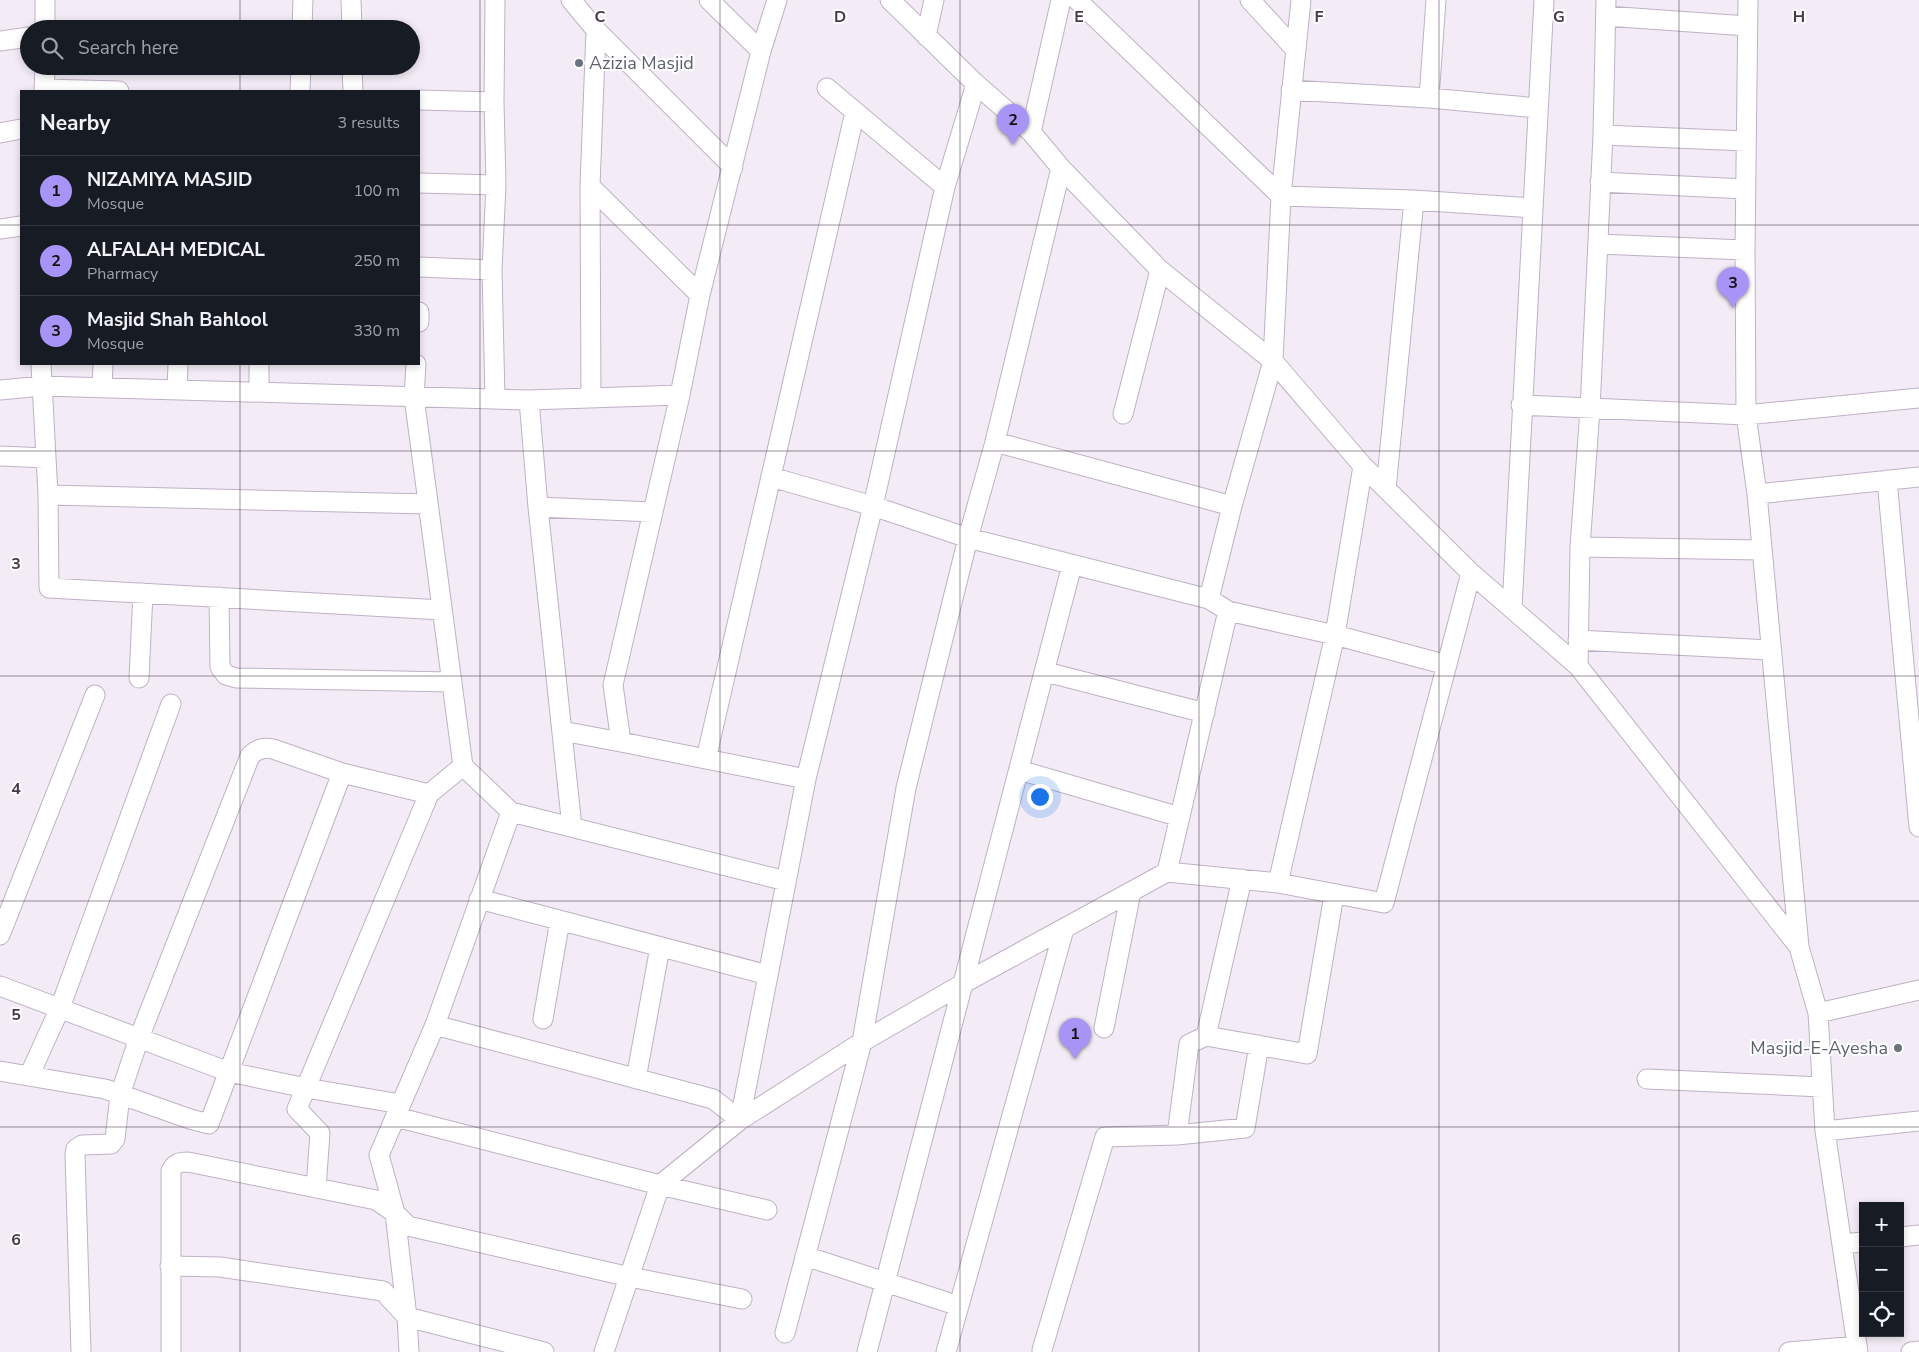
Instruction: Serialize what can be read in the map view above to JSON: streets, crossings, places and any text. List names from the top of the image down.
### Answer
{
  "places": ["Azizia Masjid", "Masjid-E-Ayesha"],
  "page": {
    "search": "Search here",
    "heading": ["Nearby", "3 results"],
    "pins": ["2", "3", "1"],
    "list": [
      {
        "mark": "1",
        "name": "NIZAMIYA MASJID",
        "note": "Mosque",
        "value": "100 m"
      },
      {
        "mark": "2",
        "name": "ALFALAH MEDICAL",
        "note": "Pharmacy",
        "value": "250 m"
      },
      {
        "mark": "3",
        "name": "Masjid Shah Bahlool",
        "note": "Mosque",
        "value": "330 m"
      }
    ],
    "map_buttons": ["+", "−"]
  },
  "grid": {
    "columns": [
      "C",
      "D",
      "E",
      "F",
      "G",
      "H"
    ],
    "rows": [
      "3",
      "4",
      "5",
      "6"
    ]
  }
}
